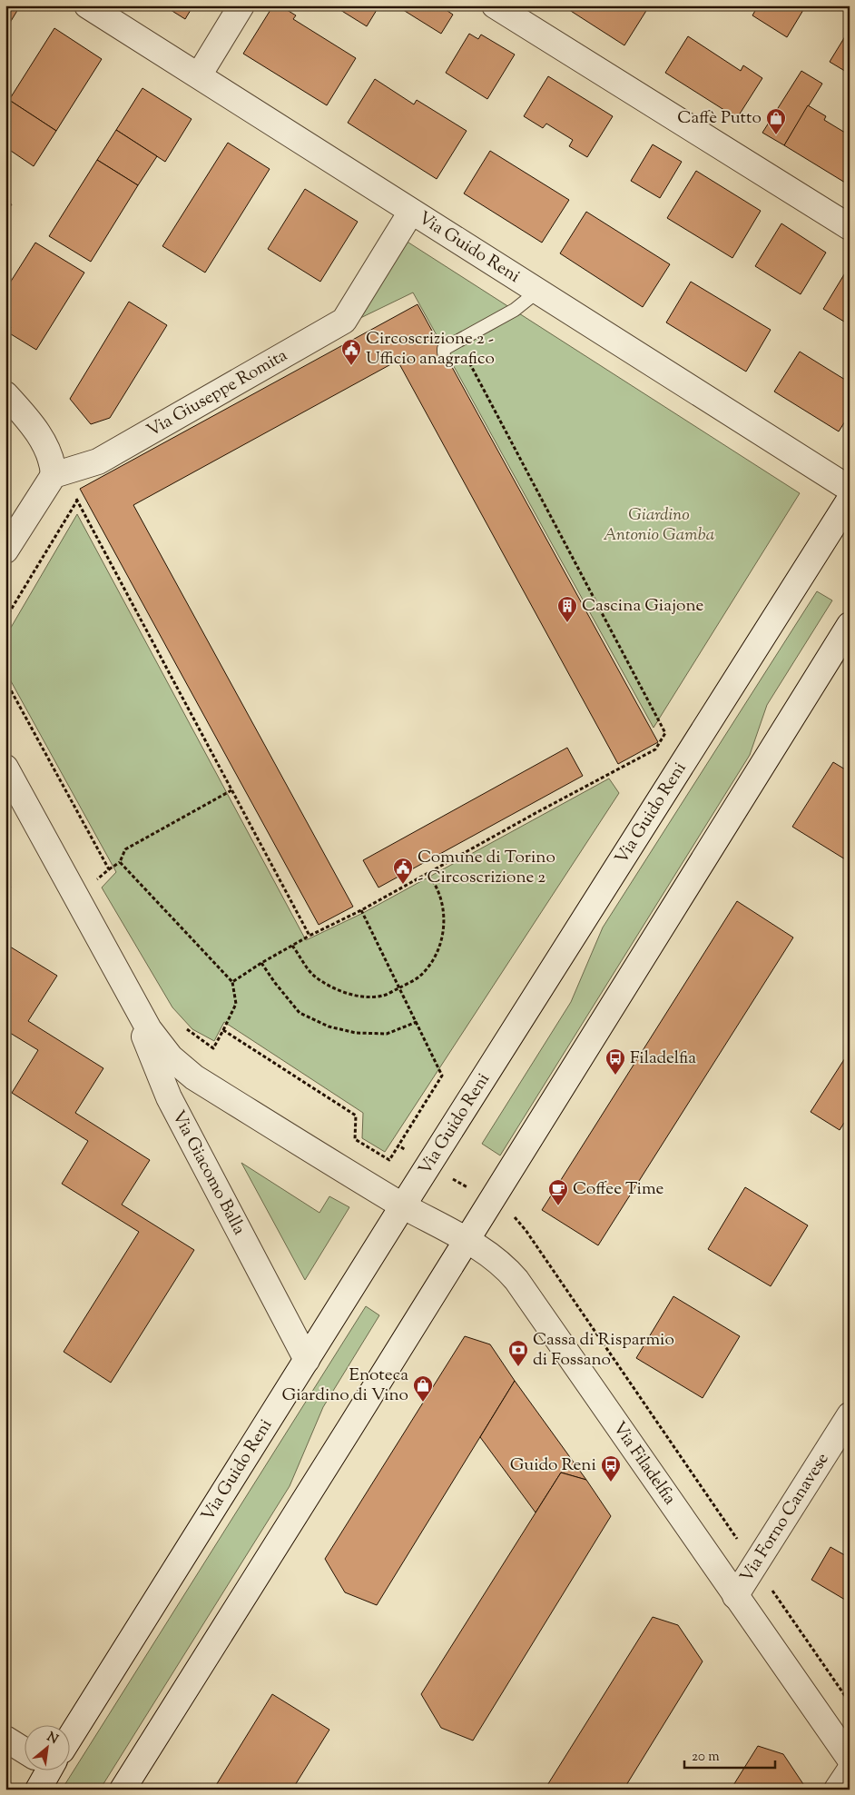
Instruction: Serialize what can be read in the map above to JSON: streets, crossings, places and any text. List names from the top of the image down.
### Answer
{
  "streets": {
    "street": [
      "Via Guido Reni",
      "Via Giuseppe Romita",
      "Via Giacomo Balla",
      "Via Filadelfia",
      "Via Forno Canavese"
    ]
  },
  "crossings": [
    ["Via Guido Reni", "Via Giuseppe Romita"],
    ["Via Guido Reni", "Via Giacomo Balla"],
    ["Via Guido Reni", "Via Filadelfia"],
    ["Via Giacomo Balla", "Via Filadelfia"],
    ["Via Filadelfia", "Via Forno Canavese"]
  ],
  "parks": ["Giardino Antonio Gamba"],
  "places": {
    "shop": ["Caffè Putto", "Enoteca Giardino di Vino"],
    "public building": ["Circoscrizione 2 - Ufficio anagrafico", "Comune di Torino - Circoscrizione 2"],
    "building": ["Cascina Giajone"],
    "bus stop": ["Filadelfia", "Guido Reni"],
    "cafe": ["Coffee Time"],
    "bank": ["Cassa di Risparmio di Fossano"]
  },
  "scale_bar": "20 m",
  "north": "top right"
}
